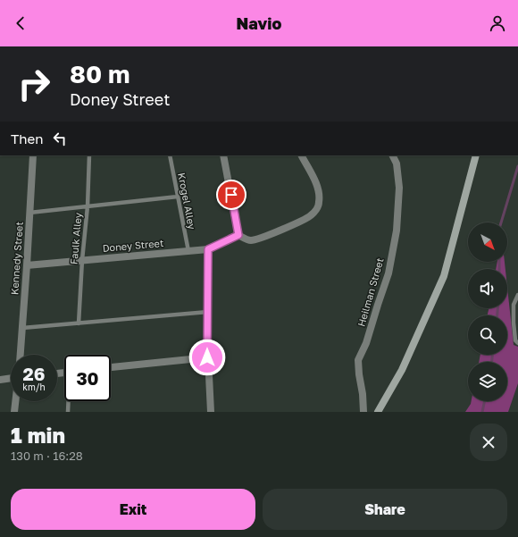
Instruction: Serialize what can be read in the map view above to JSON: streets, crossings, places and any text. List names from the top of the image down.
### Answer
{
  "streets": {
    "street": ["Doney Street", "Kennedy Street", "Heilman Street"],
    "lane": ["Krogel Alley", "Faulk Alley"]
  },
  "crossings": [
    ["Krogel Alley", "Doney Street"],
    ["Faulk Alley", "Doney Street"],
    ["Doney Street", "Kennedy Street"]
  ],
  "north": "bottom right",
  "page": {
    "header": "Navio",
    "turn": ["80 m", "Doney Street"],
    "then": "Then",
    "speed": "26 km/h",
    "limit": "30",
    "heading": ["1 min", "130 m · 16:28"],
    "buttons": ["Exit", "Share"]
  }
}
